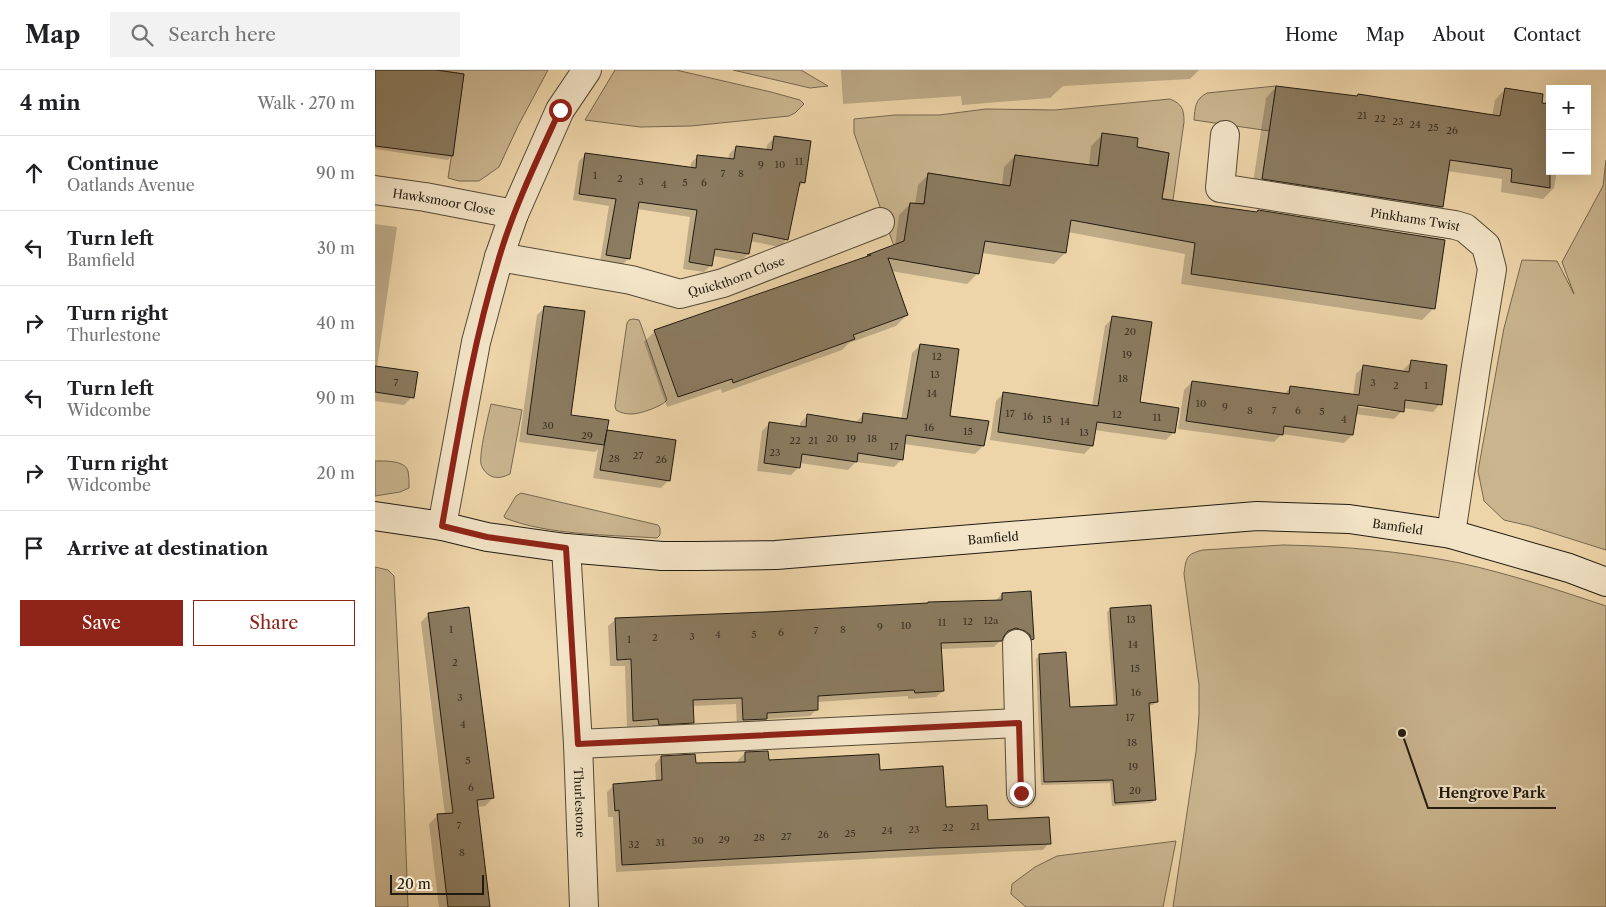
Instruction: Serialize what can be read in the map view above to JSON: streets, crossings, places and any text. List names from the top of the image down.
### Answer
{
  "streets": {
    "street": [
      "Hawksmoor Close",
      "Pinkhams Twist",
      "Quickthorn Close",
      "Bamfield",
      "Thurlestone"
    ]
  },
  "crossings": [
    ["Pinkhams Twist", "Bamfield"],
    ["Bamfield", "Thurlestone"]
  ],
  "places": ["Hengrove Park"],
  "house_numbers": [
    "21",
    "22",
    "23",
    "24",
    "25",
    "26",
    "11",
    "9",
    "10",
    "7",
    "8",
    "1",
    "2",
    "3",
    "5",
    "6",
    "4",
    "20",
    "19",
    "12",
    "13",
    "18",
    "7",
    "3",
    "2",
    "1",
    "14",
    "10",
    "9",
    "8",
    "7",
    "6",
    "5",
    "17",
    "12",
    "16",
    "11",
    "15",
    "4",
    "14",
    "30",
    "16",
    "15",
    "13",
    "29",
    "20",
    "19",
    "18",
    "22",
    "21",
    "17",
    "23",
    "27",
    "28",
    "26",
    "13",
    "12a",
    "12",
    "11",
    "10",
    "9",
    "1",
    "8",
    "7",
    "6",
    "4",
    "5",
    "3",
    "2",
    "1",
    "14",
    "2",
    "15",
    "16",
    "3",
    "17",
    "4",
    "18",
    "5",
    "19",
    "6",
    "20",
    "7",
    "21",
    "22",
    "23",
    "24",
    "25",
    "26",
    "27",
    "28",
    "29",
    "30",
    "31",
    "32",
    "8"
  ],
  "scale_bar": "20 m",
  "page": {
    "header": "Map",
    "search": "Search here",
    "nav": [
      "Home",
      "Map",
      "About",
      "Contact"
    ],
    "heading": ["4 min", "Walk · 270 m"],
    "map_buttons": ["+", "−"],
    "list": [
      ["Continue", "Oatlands Avenue", "90 m"],
      ["Turn left", "Bamfield", "30 m"],
      ["Turn right", "Thurlestone", "40 m"],
      ["Turn left", "Widcombe", "90 m"],
      ["Turn right", "Widcombe", "20 m"],
      "Arrive at destination"
    ],
    "buttons": ["Save", "Share"],
    "scale": "20 m"
  }
}
